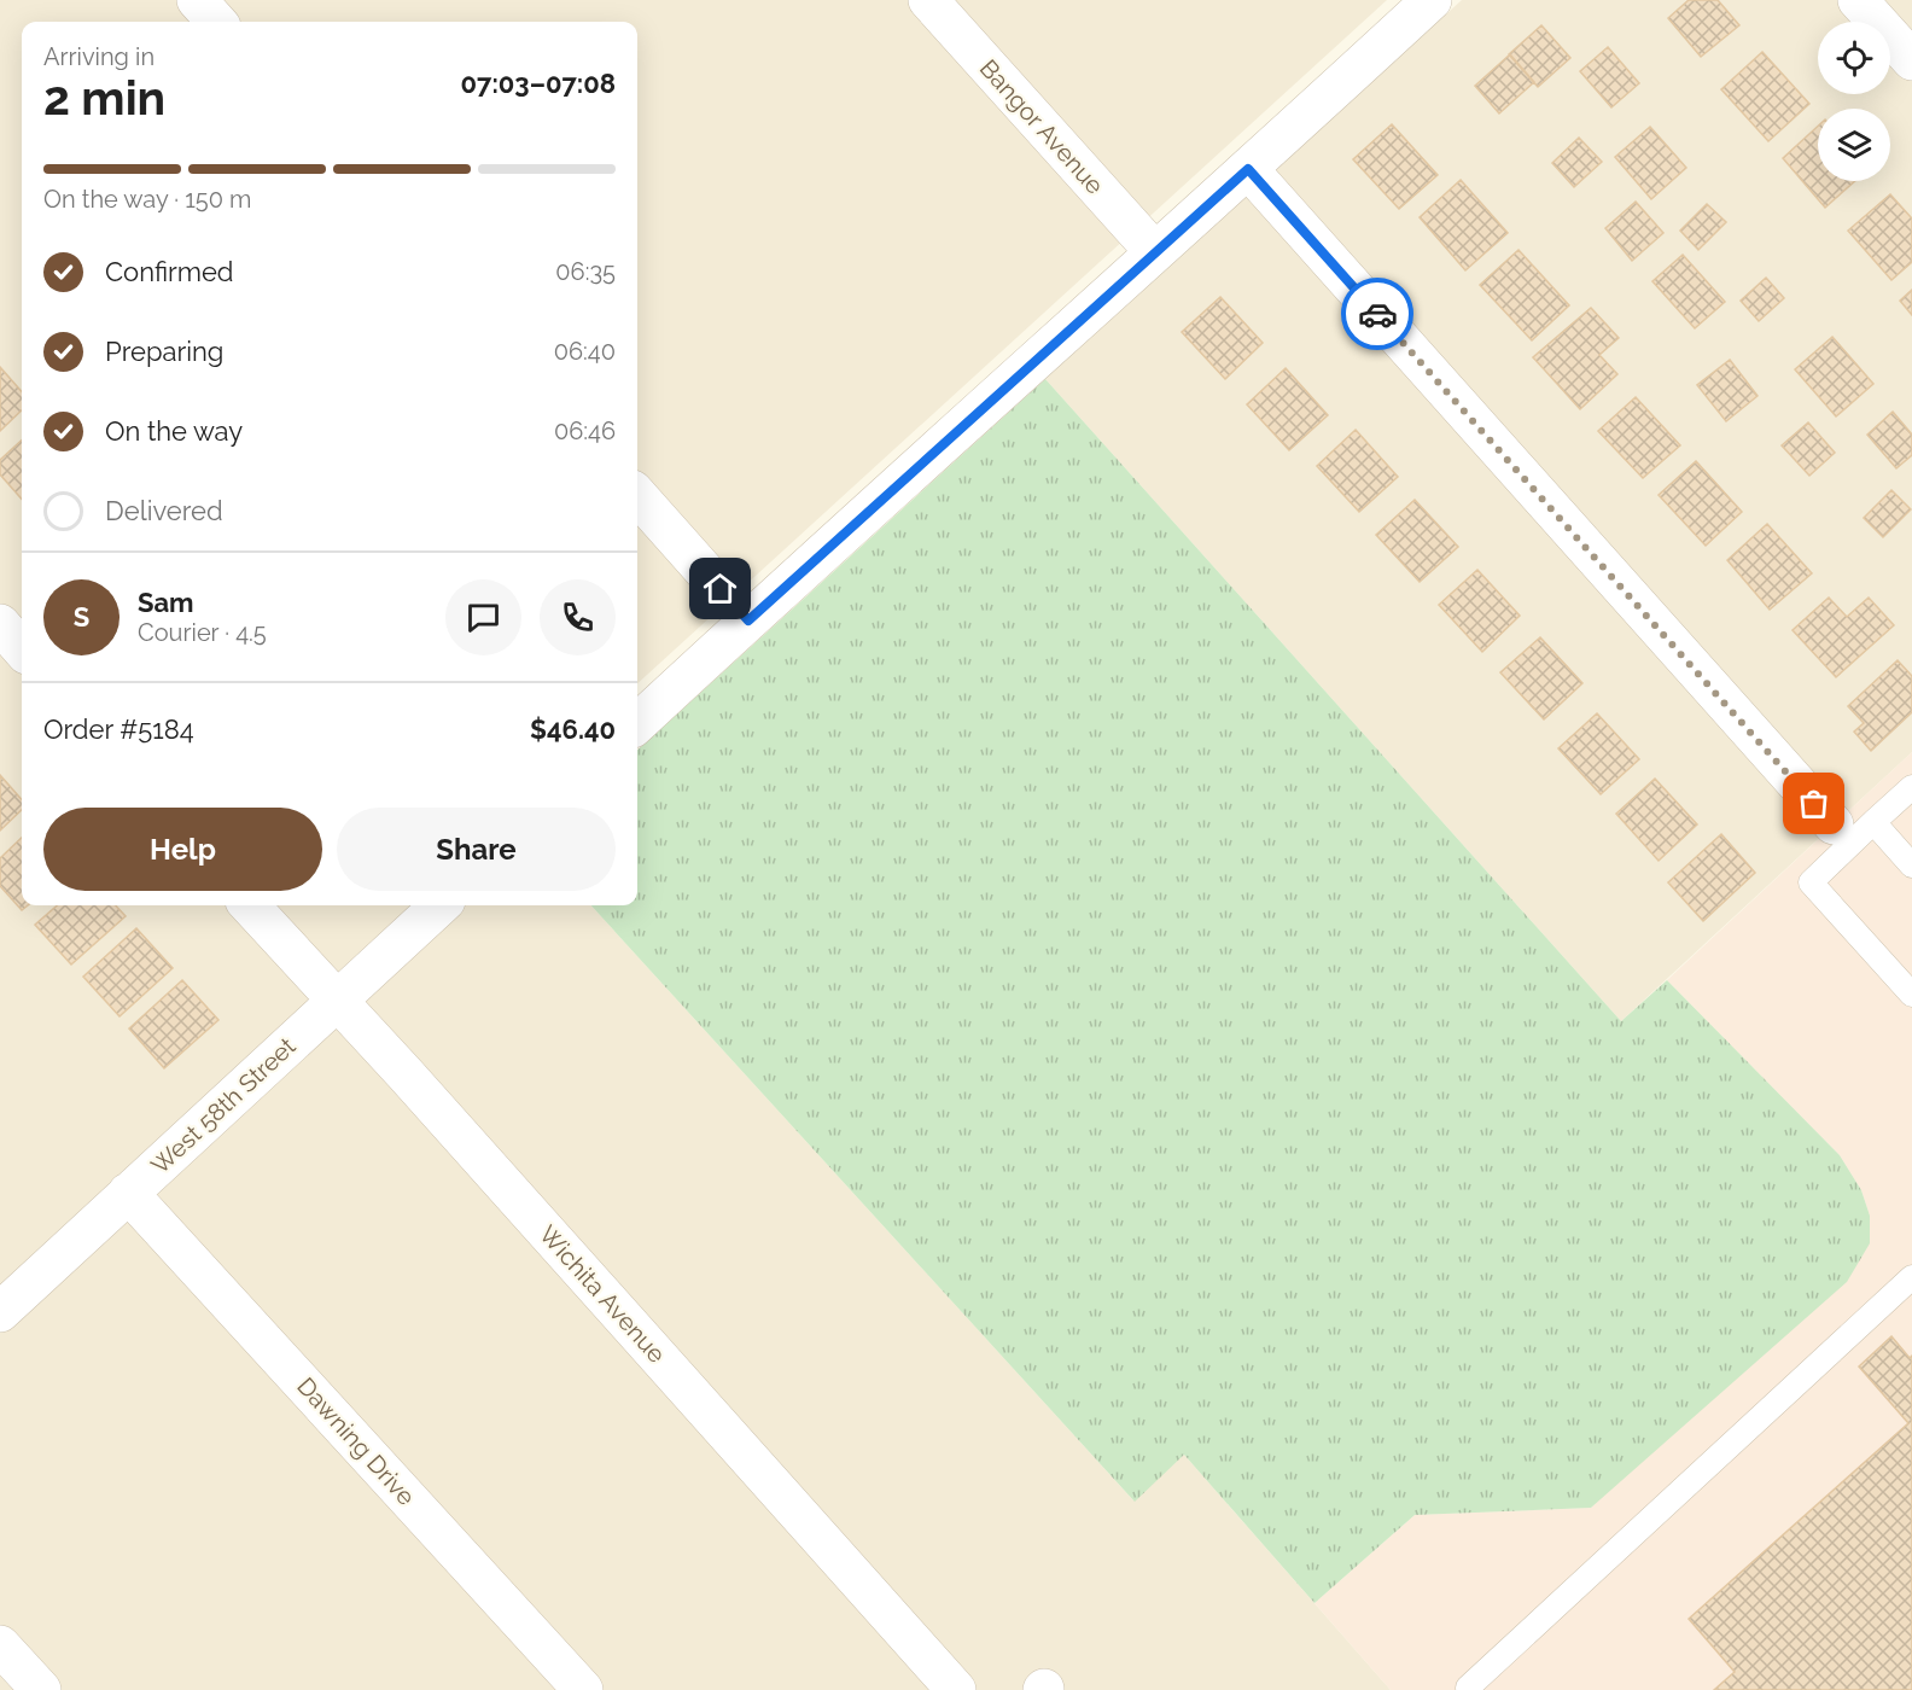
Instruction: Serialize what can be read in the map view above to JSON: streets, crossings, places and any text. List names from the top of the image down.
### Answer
{
  "streets": {
    "street": [
      "Bangor Avenue",
      "West 58th Street",
      "Wichita Avenue",
      "Dawning Drive"
    ]
  },
  "crossings": [
    ["West 58th Street", "Wichita Avenue"],
    ["West 58th Street", "Dawning Drive"]
  ],
  "page": {
    "heading": ["2 min", "Arriving in", "07:03–07:08"],
    "panel": [
      "Sam",
      "Courier · 4.5",
      "Order #5184",
      "$46.40"
    ],
    "bar": "On the way · 150 m",
    "list": [
      ["Confirmed", "06:35"],
      ["Preparing", "06:40"],
      ["On the way", "06:46"],
      "Delivered"
    ],
    "round": "S",
    "buttons": ["Help", "Share"]
  }
}
